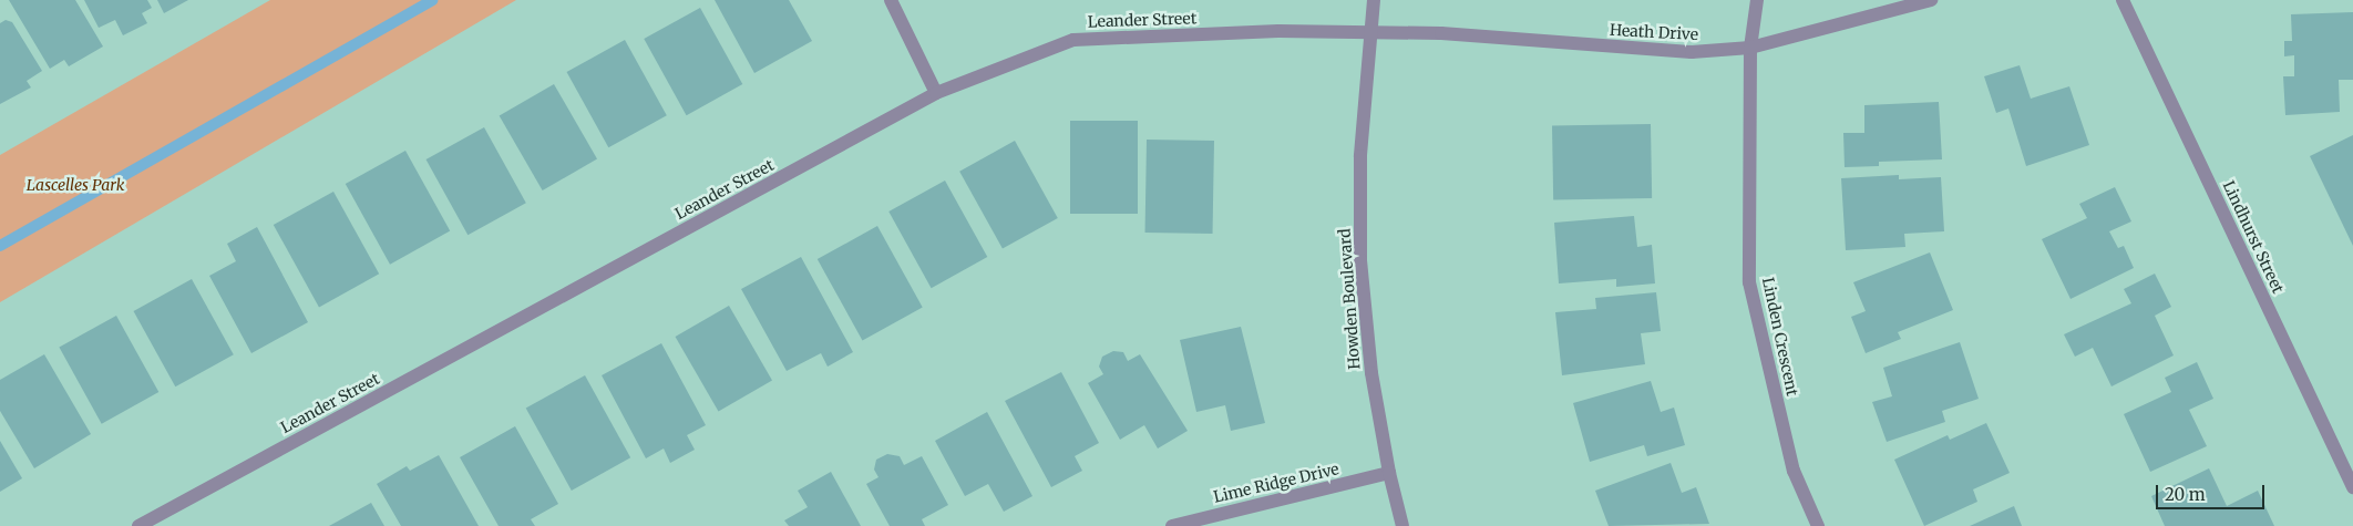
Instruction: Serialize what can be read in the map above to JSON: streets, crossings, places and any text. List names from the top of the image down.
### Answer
{
  "streets": {
    "street": [
      "Leander Street",
      "Heath Drive",
      "Lindhurst Street",
      "Howden Boulevard",
      "Linden Crescent",
      "Lime Ridge Drive"
    ]
  },
  "crossings": [
    ["Leander Street", "Heath Drive"],
    ["Leander Street", "Howden Boulevard"],
    ["Heath Drive", "Howden Boulevard"],
    ["Heath Drive", "Linden Crescent"],
    ["Howden Boulevard", "Lime Ridge Drive"]
  ],
  "parks": ["Lascelles Park"],
  "scale_bar": "20 m"
}
